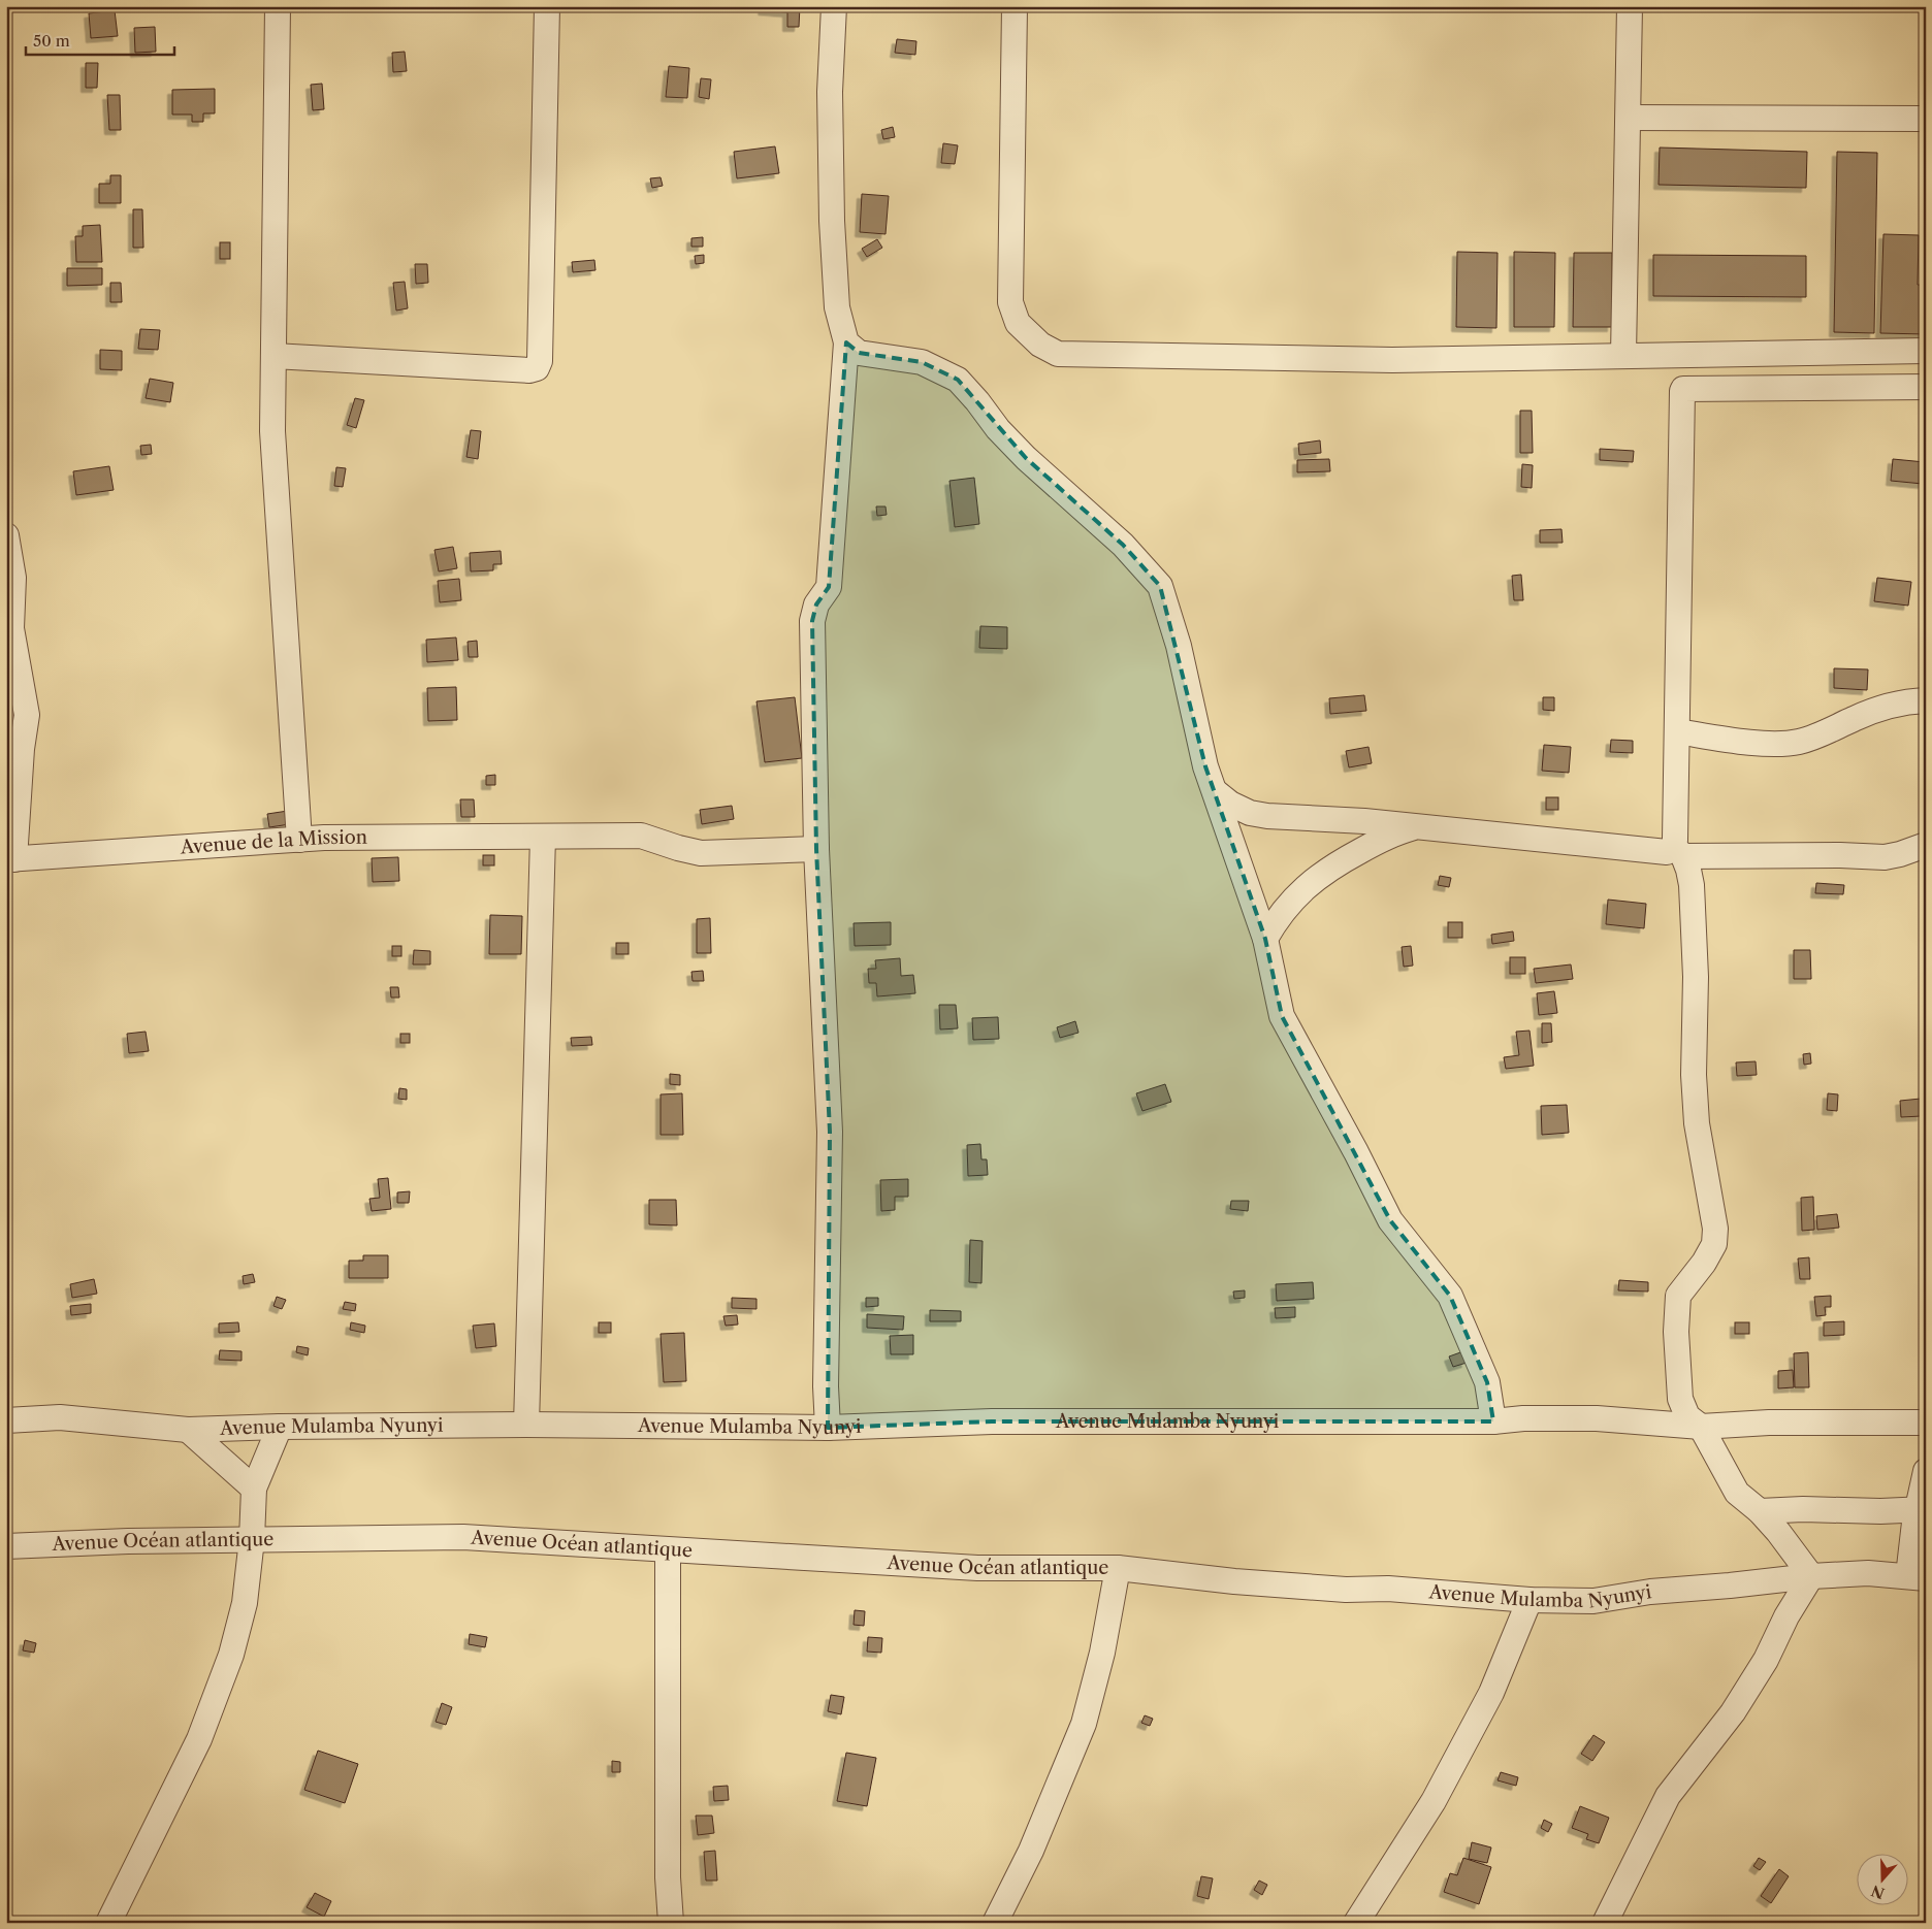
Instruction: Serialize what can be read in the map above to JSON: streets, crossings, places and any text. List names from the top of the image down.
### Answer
{
  "streets": {
    "street": ["Avenue de la Mission", "Avenue Mulamba Nyunyi", "Avenue Océan atlantique"]
  },
  "crossings": [
    ["Avenue Mulamba Nyunyi", "Avenue Océan atlantique"]
  ],
  "scale_bar": "50 m",
  "north": "bottom"
}
